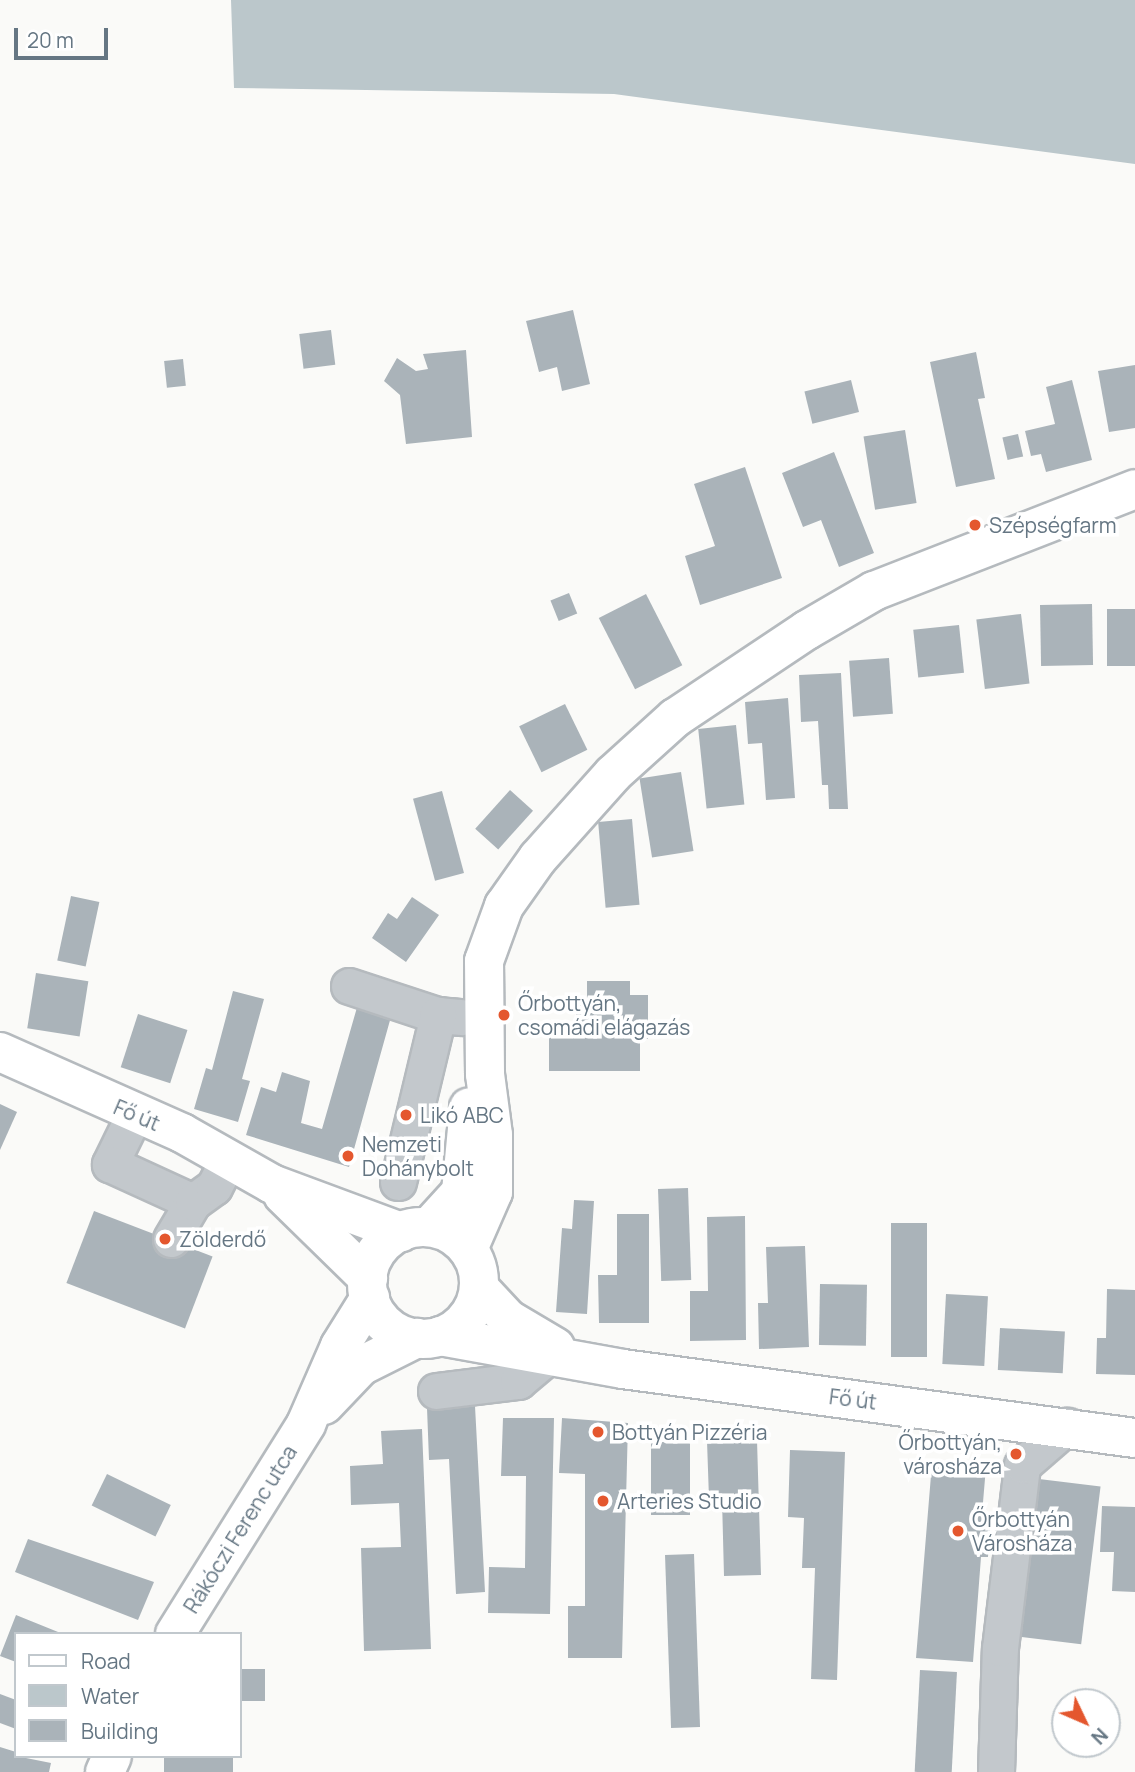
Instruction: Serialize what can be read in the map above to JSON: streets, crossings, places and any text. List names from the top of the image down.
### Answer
{
  "streets": {
    "main road": ["Fő út", "Rákóczi Ferenc utca"]
  },
  "crossings": [
    ["Fő út", "Rákóczi Ferenc utca"]
  ],
  "places": [
    "Szépségfarm",
    "Őrbottyán, csomádi elágazás",
    "Likó ABC",
    "Nemzeti Dohánybolt",
    "Zölderdő",
    "Bottyán Pizzéria",
    "Őrbottyán, városháza",
    "Arteries Studio",
    "Őrbottyán Városháza"
  ],
  "legend": ["Road", "Water", "Building"],
  "scale_bar": "20 m",
  "north": "bottom right"
}
